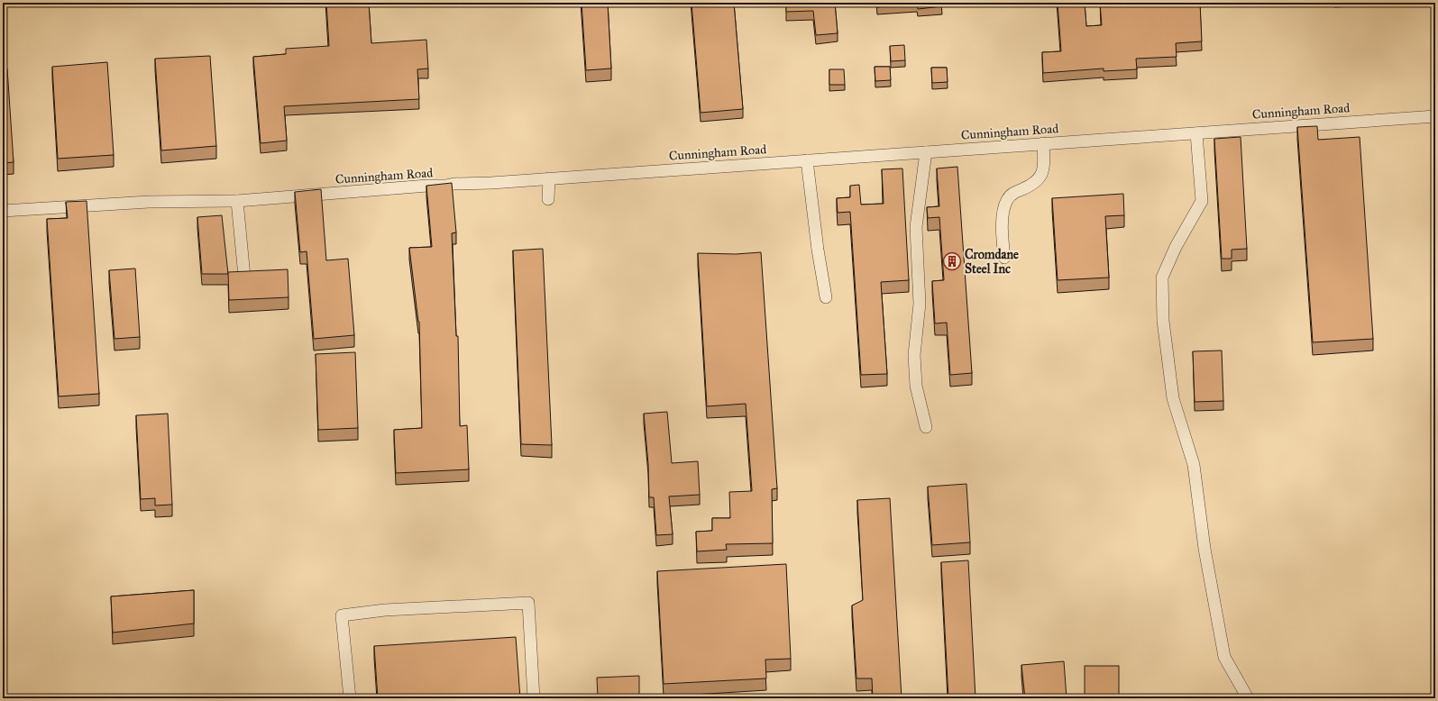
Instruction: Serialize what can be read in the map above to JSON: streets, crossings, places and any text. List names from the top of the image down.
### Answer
{
  "streets": {
    "street": ["Cunningham Road"]
  },
  "places": {
    "building": ["Cromdane Steel Inc"]
  }
}
